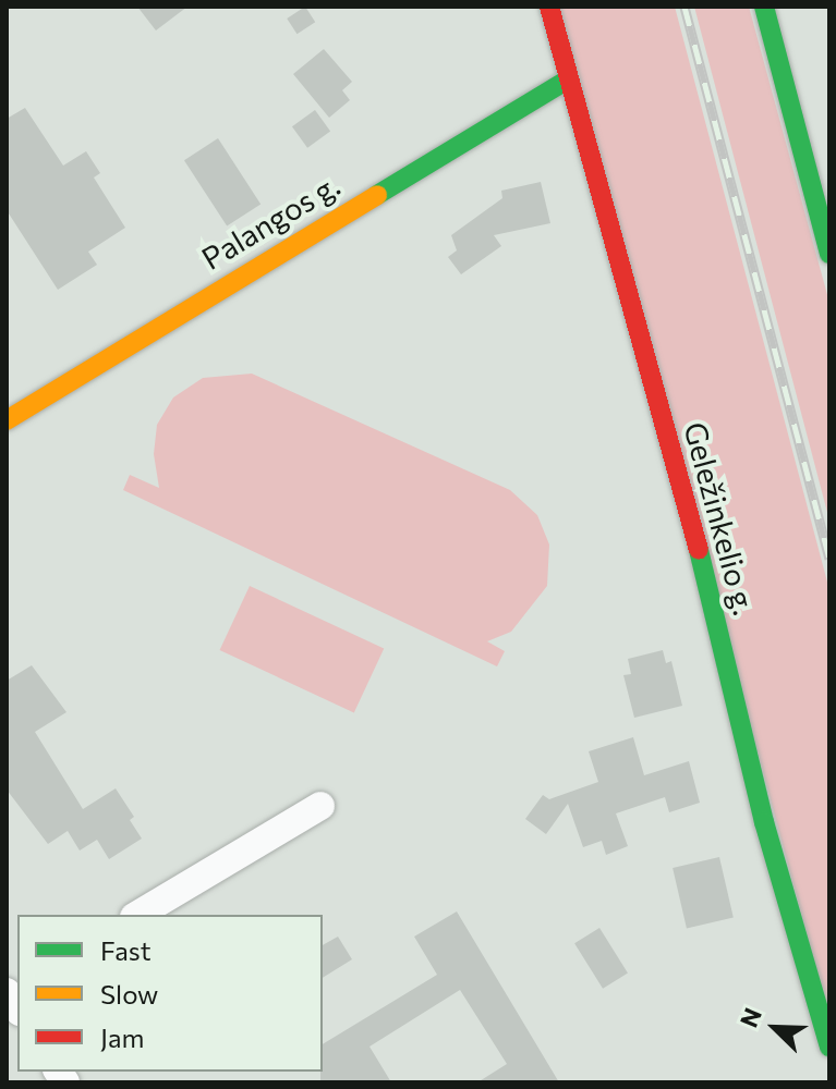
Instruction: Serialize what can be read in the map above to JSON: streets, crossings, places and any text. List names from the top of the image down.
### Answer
{
  "streets": {
    "street": ["Palangos g.", "Geležinkelio g."]
  },
  "crossings": [
    ["Palangos g.", "Geležinkelio g."]
  ],
  "legend": ["Fast", "Slow", "Jam"],
  "north": "top left"
}
